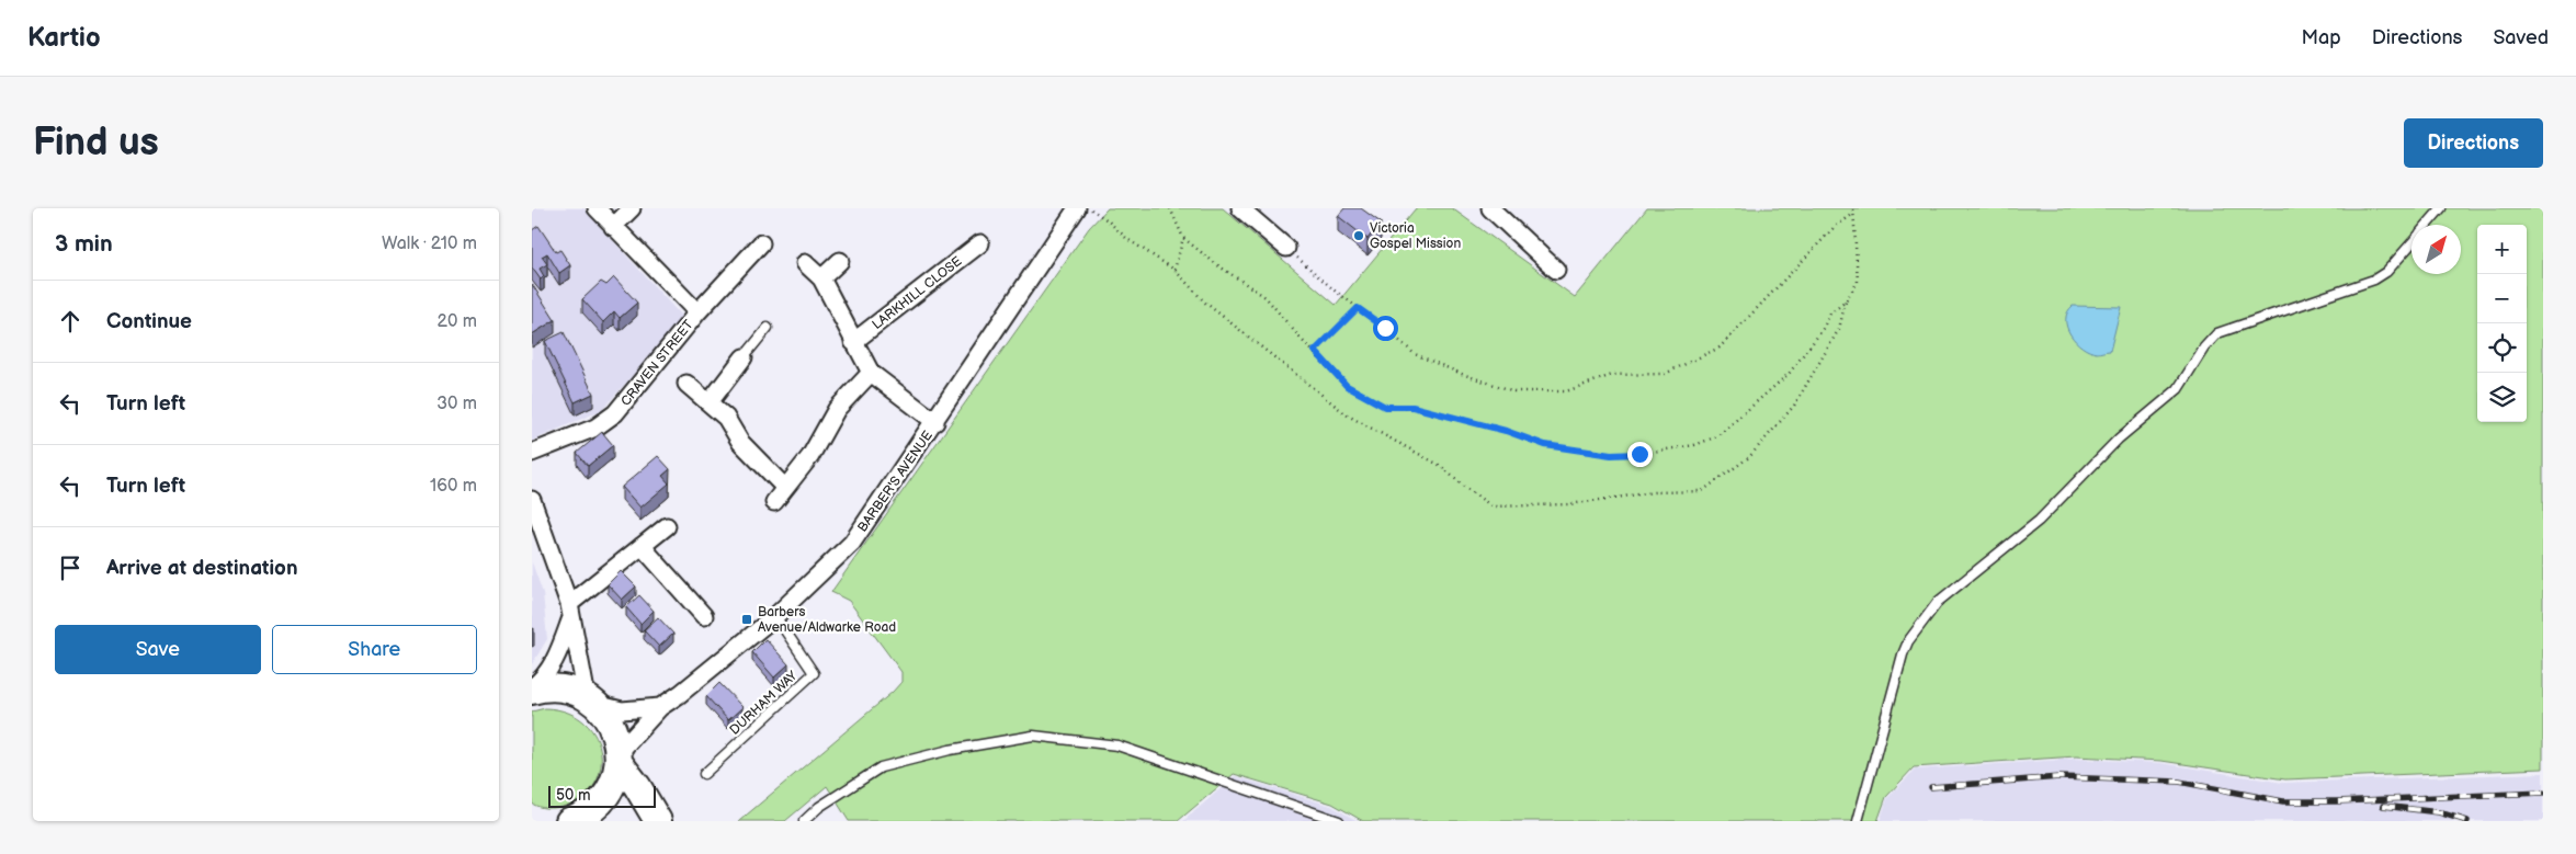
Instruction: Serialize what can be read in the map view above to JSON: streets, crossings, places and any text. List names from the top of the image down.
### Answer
{
  "streets": {
    "street": ["LARKHILL CLOSE", "CRAVEN STREET", "BARBER'S AVENUE"],
    "lane": ["DURHAM WAY"]
  },
  "crossings": [
    ["BARBER'S AVENUE", "DURHAM WAY"]
  ],
  "places": {
    "other": ["Victoria Gospel Mission"],
    "transit": ["Barbers Avenue/Aldwarke Road"]
  },
  "scale_bar": "50 m",
  "north": "top right",
  "page": {
    "header": "Kartio",
    "nav": ["Map", "Directions", "Saved"],
    "buttons": [
      "Directions",
      ["Save", "Share"]
    ],
    "title": "Find us",
    "heading": ["3 min", "Walk · 210 m"],
    "map_buttons": ["+", "−"],
    "list": [
      ["Continue", "20 m"],
      ["Turn left", "30 m"],
      ["Turn left", "160 m"],
      "Arrive at destination"
    ],
    "scale": "50 m"
  }
}
